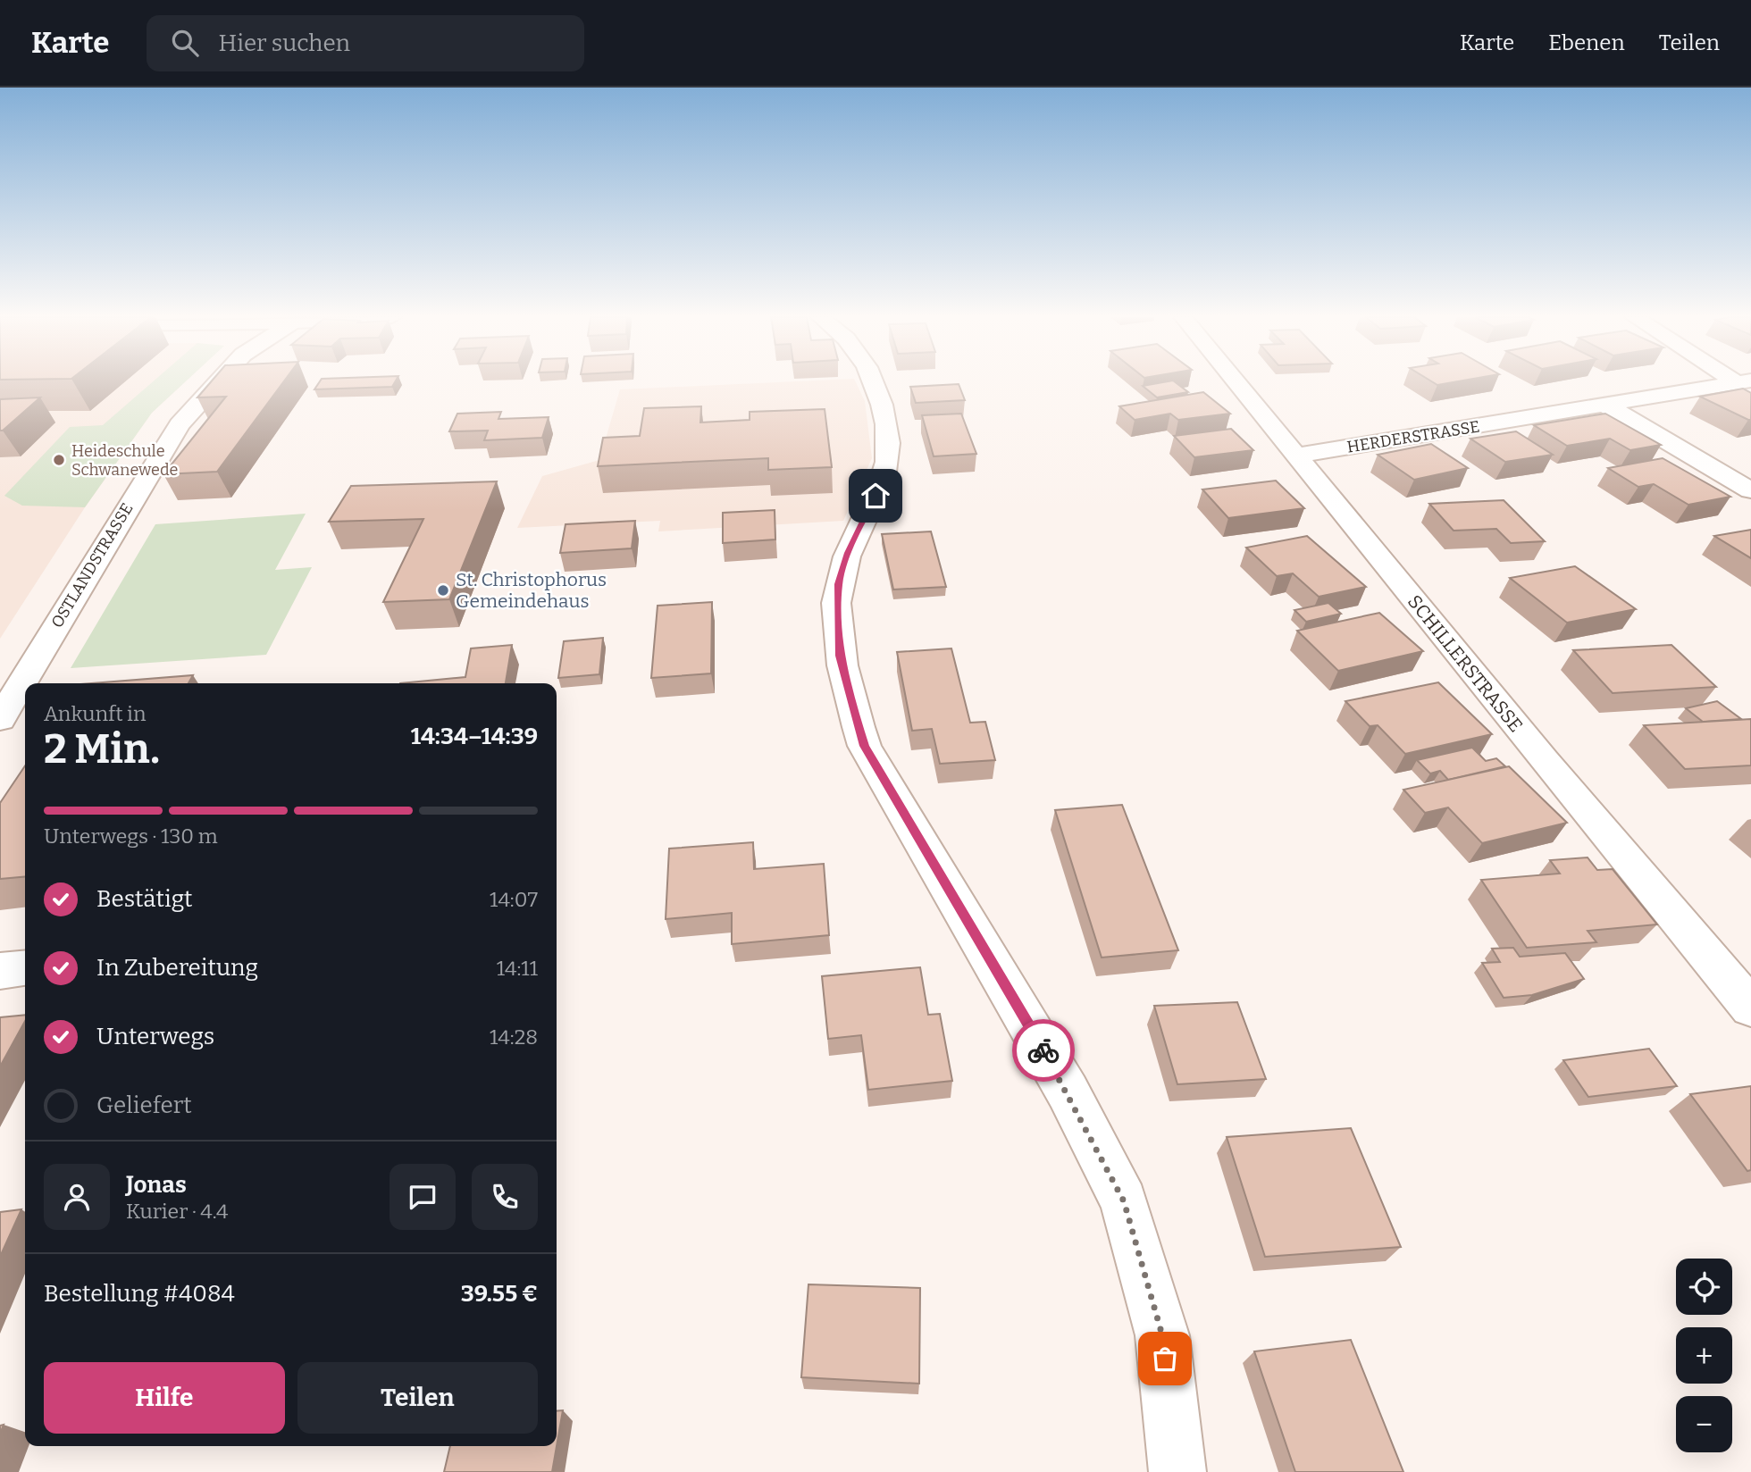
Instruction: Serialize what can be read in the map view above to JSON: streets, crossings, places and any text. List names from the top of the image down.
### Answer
{
  "streets": {
    "street": ["HERDERSTRASSE", "OSTLANDSTRASSE", "SCHILLERSTRASSE"]
  },
  "crossings": [
    ["HERDERSTRASSE", "SCHILLERSTRASSE"]
  ],
  "places": ["Heideschule Schwanewede", "St. Christophorus Gemeindehaus"],
  "page": {
    "header": "Karte",
    "search": "Hier suchen",
    "nav": ["Karte", "Ebenen", "Teilen"],
    "heading": ["2 Min.", "Ankunft in", "14:34–14:39"],
    "panel": [
      "Jonas",
      "Kurier · 4.4",
      "Bestellung #4084",
      "39.55 €"
    ],
    "bar": "Unterwegs · 130 m",
    "list": [
      ["Bestätigt", "14:07"],
      ["In Zubereitung", "14:11"],
      ["Unterwegs", "14:28"],
      "Geliefert"
    ],
    "map_buttons": ["+", "−"],
    "buttons": ["Hilfe", "Teilen"]
  }
}
